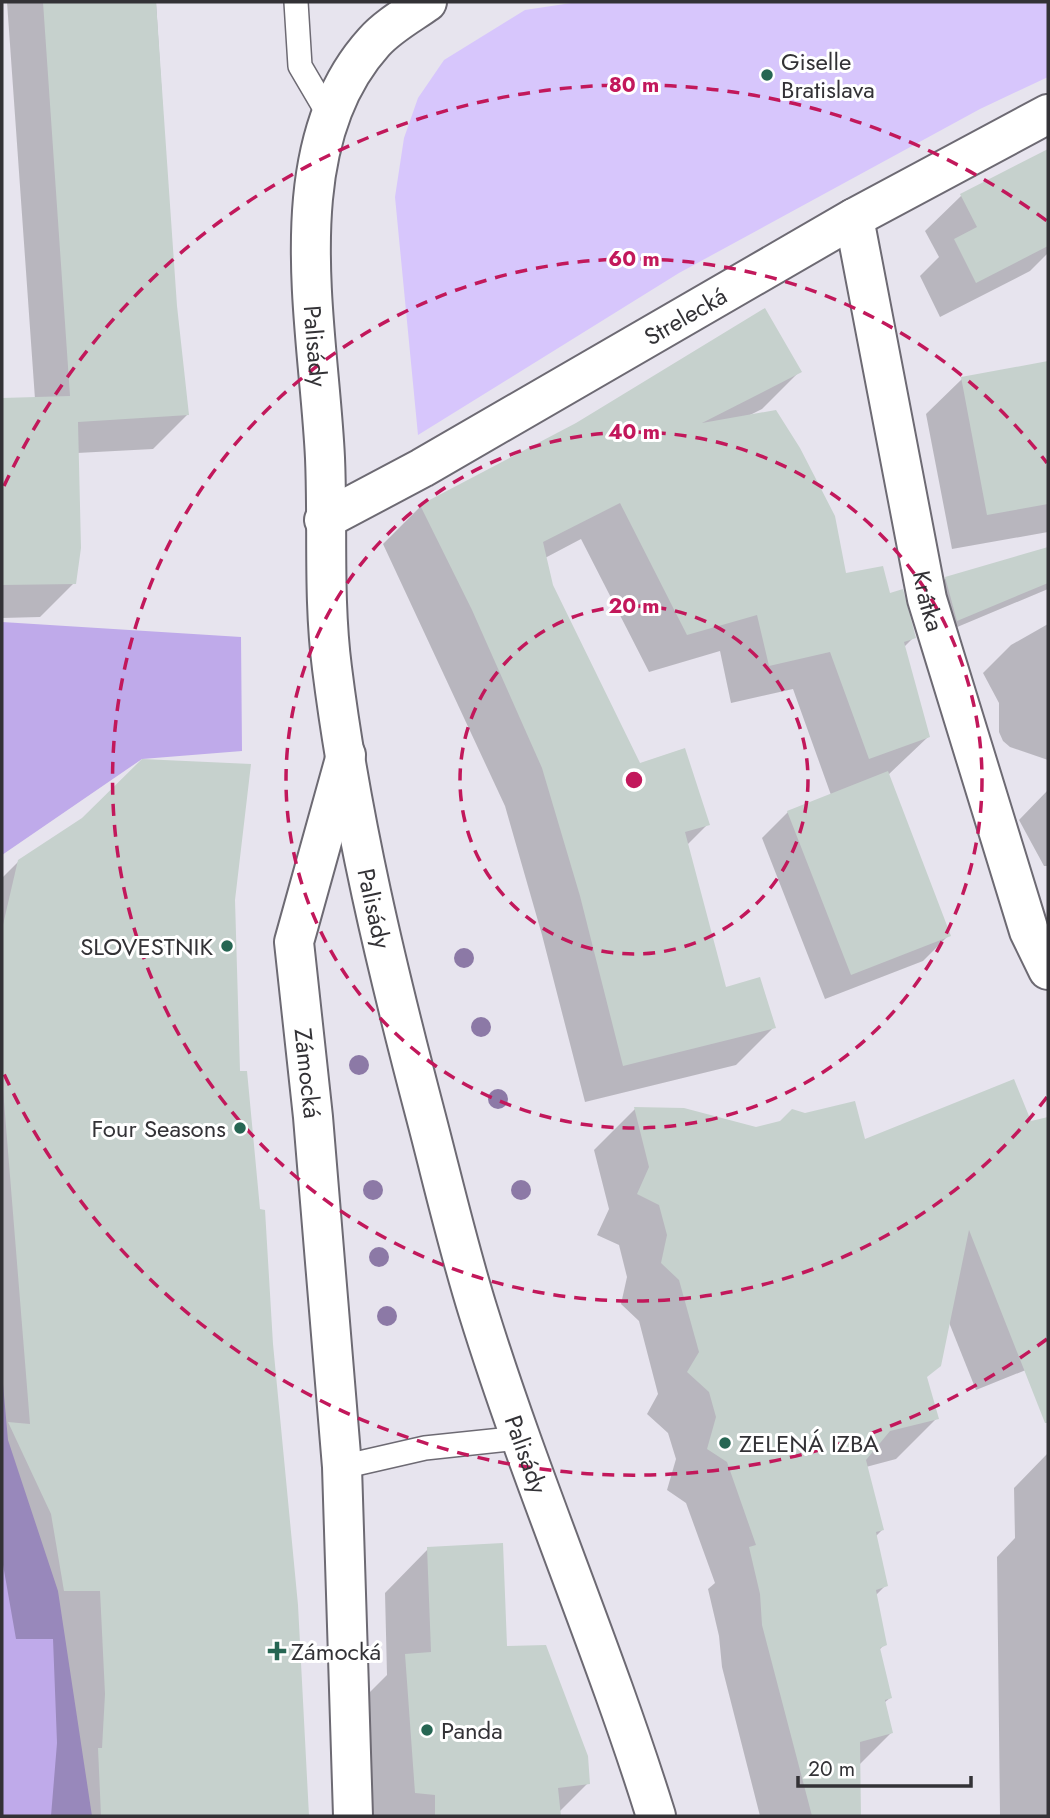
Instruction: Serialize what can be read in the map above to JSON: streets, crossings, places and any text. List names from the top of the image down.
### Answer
{
  "streets": {
    "street": [
      "Strelecká",
      "Palisády",
      "Krátka",
      "Zámocká"
    ]
  },
  "crossings": [
    ["Strelecká", "Palisády"],
    ["Strelecká", "Krátka"],
    ["Palisády", "Zámocká"]
  ],
  "places": {
    "other": [
      "Giselle Bratislava",
      "SLOVESTNIK",
      "Four Seasons",
      "ZELENÁ IZBA",
      "Panda"
    ],
    "health": ["Zámocká"]
  },
  "scale_bar": "20 m",
  "rings": [
    "80 m",
    "60 m",
    "40 m",
    "20 m"
  ]
}
